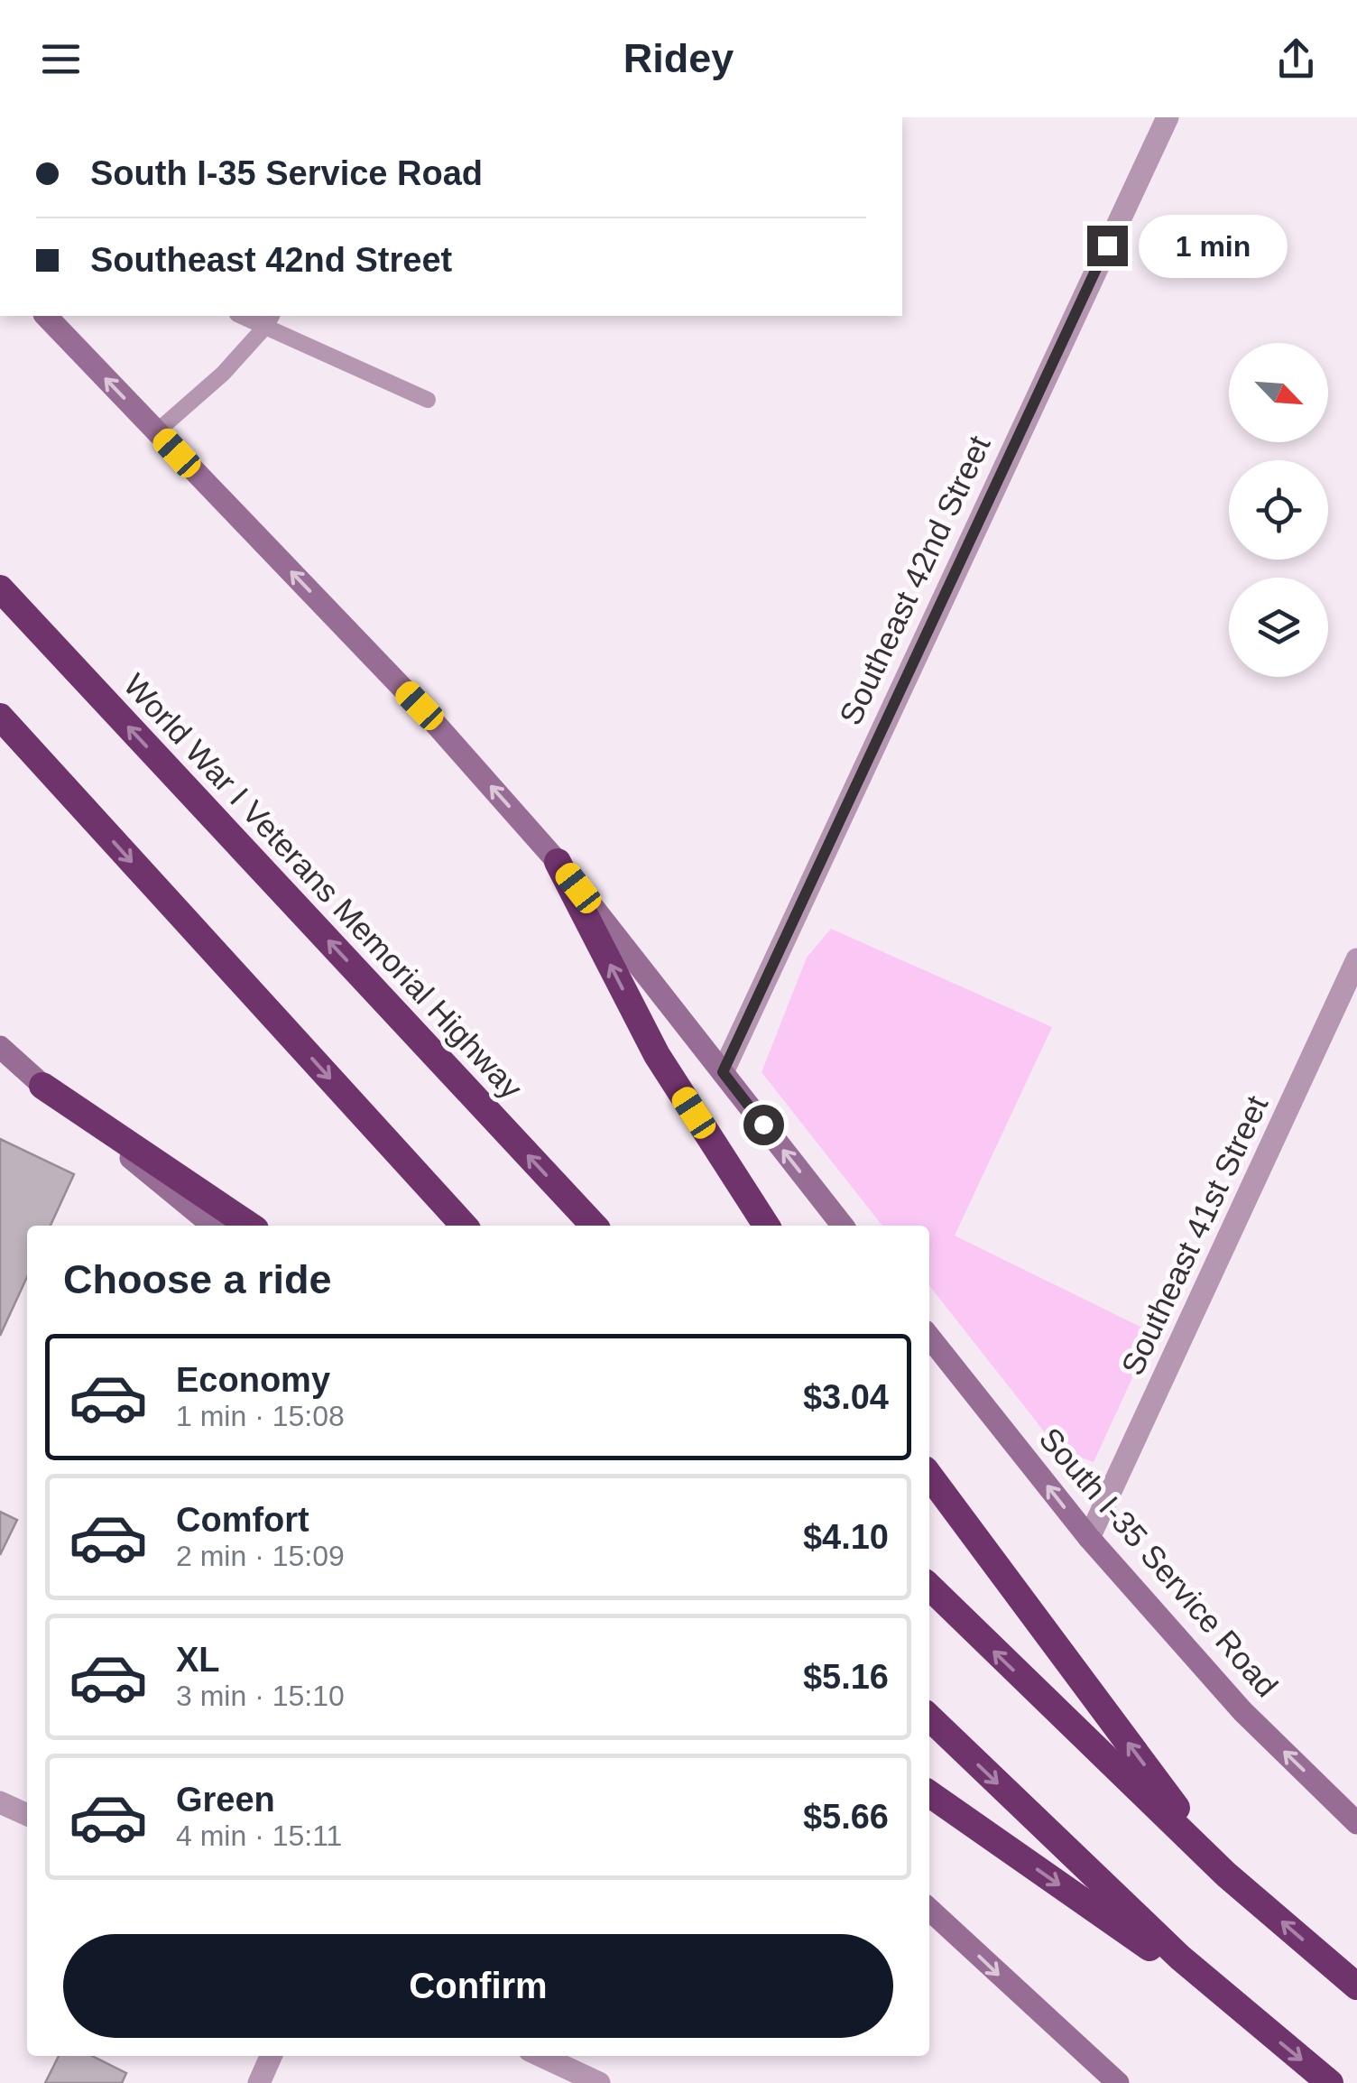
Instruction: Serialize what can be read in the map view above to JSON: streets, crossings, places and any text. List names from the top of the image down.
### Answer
{
  "streets": {
    "highway": ["World War I Veterans Memorial Highway"],
    "main road": ["South I-35 Service Road"],
    "street": ["Southeast 42nd Street", "Southeast 41st Street"]
  },
  "crossings": [
    ["Southeast 41st Street", "South I-35 Service Road"]
  ],
  "one_way": ["South I-35 Service Road"],
  "north": "bottom right",
  "page": {
    "header": "Ridey",
    "banner": ["South I-35 Service Road", "Southeast 42nd Street"],
    "bubble": "1 min",
    "heading": "Choose a ride",
    "list": [
      {
        "name": "Economy",
        "note": "1 min · 15:08",
        "value": "$3.04"
      },
      {
        "name": "Comfort",
        "note": "2 min · 15:09",
        "value": "$4.10"
      },
      {
        "name": "XL",
        "note": "3 min · 15:10",
        "value": "$5.16"
      },
      {
        "name": "Green",
        "note": "4 min · 15:11",
        "value": "$5.66"
      }
    ],
    "buttons": "Confirm"
  }
}
